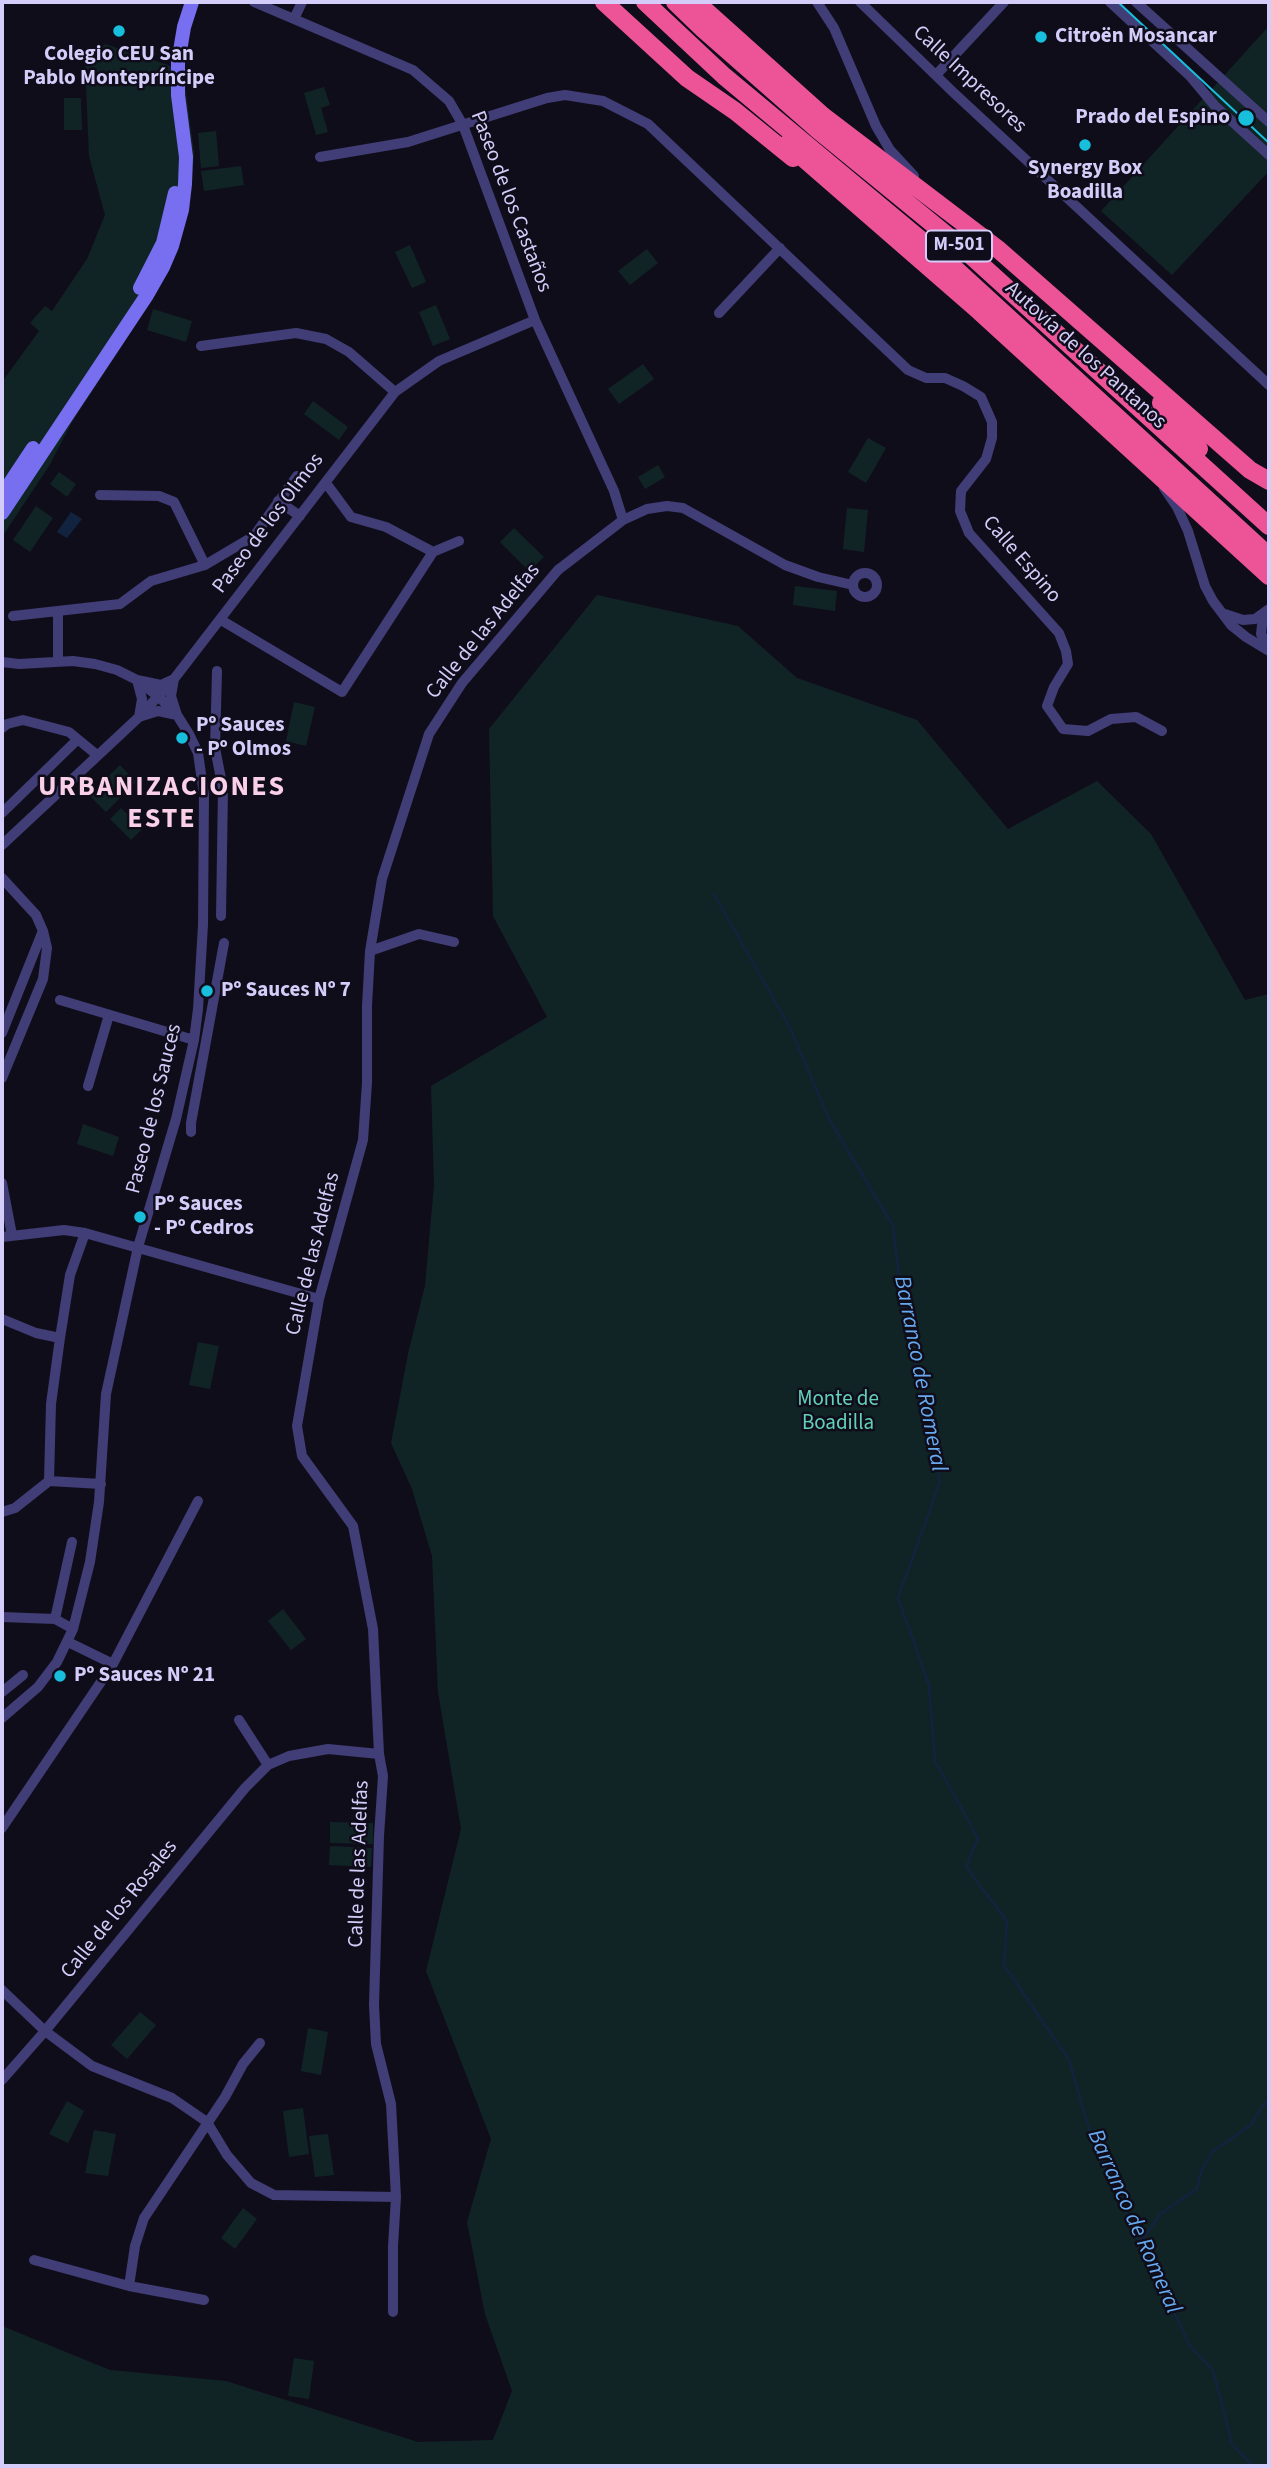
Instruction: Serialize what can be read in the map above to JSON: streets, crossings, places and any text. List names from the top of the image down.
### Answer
{
  "streets": {
    "highway": ["M-501", "Autovía de los Pantanos"],
    "street": [
      "Calle Impresores",
      "Paseo de los Castaños",
      "Paseo de los Olmos",
      "Calle Espino",
      "Calle de las Adelfas",
      "Paseo de los Sauces",
      "Calle de los Rosales"
    ]
  },
  "crossings": [
    ["Paseo de los Castaños", "Paseo de los Olmos"],
    ["Paseo de los Castaños", "Calle Espino"],
    ["Paseo de los Castaños", "Calle de las Adelfas"],
    ["Paseo de los Olmos", "Paseo de los Sauces"],
    ["Calle de las Adelfas", "Calle de los Rosales"]
  ],
  "districts": ["URBANIZACIONES ESTE"],
  "water": ["Barranco de Romeral"],
  "parks": ["Monte de Boadilla"],
  "places": [
    "Colegio CEU San Pablo Montepríncipe",
    "Citroën Mosancar",
    "Prado del Espino",
    "Synergy Box Boadilla",
    "Pº Sauces - Pº Olmos",
    "Pº Sauces Nº 7",
    "Pº Sauces - Pº Cedros",
    "Pº Sauces Nº 21"
  ]
}
